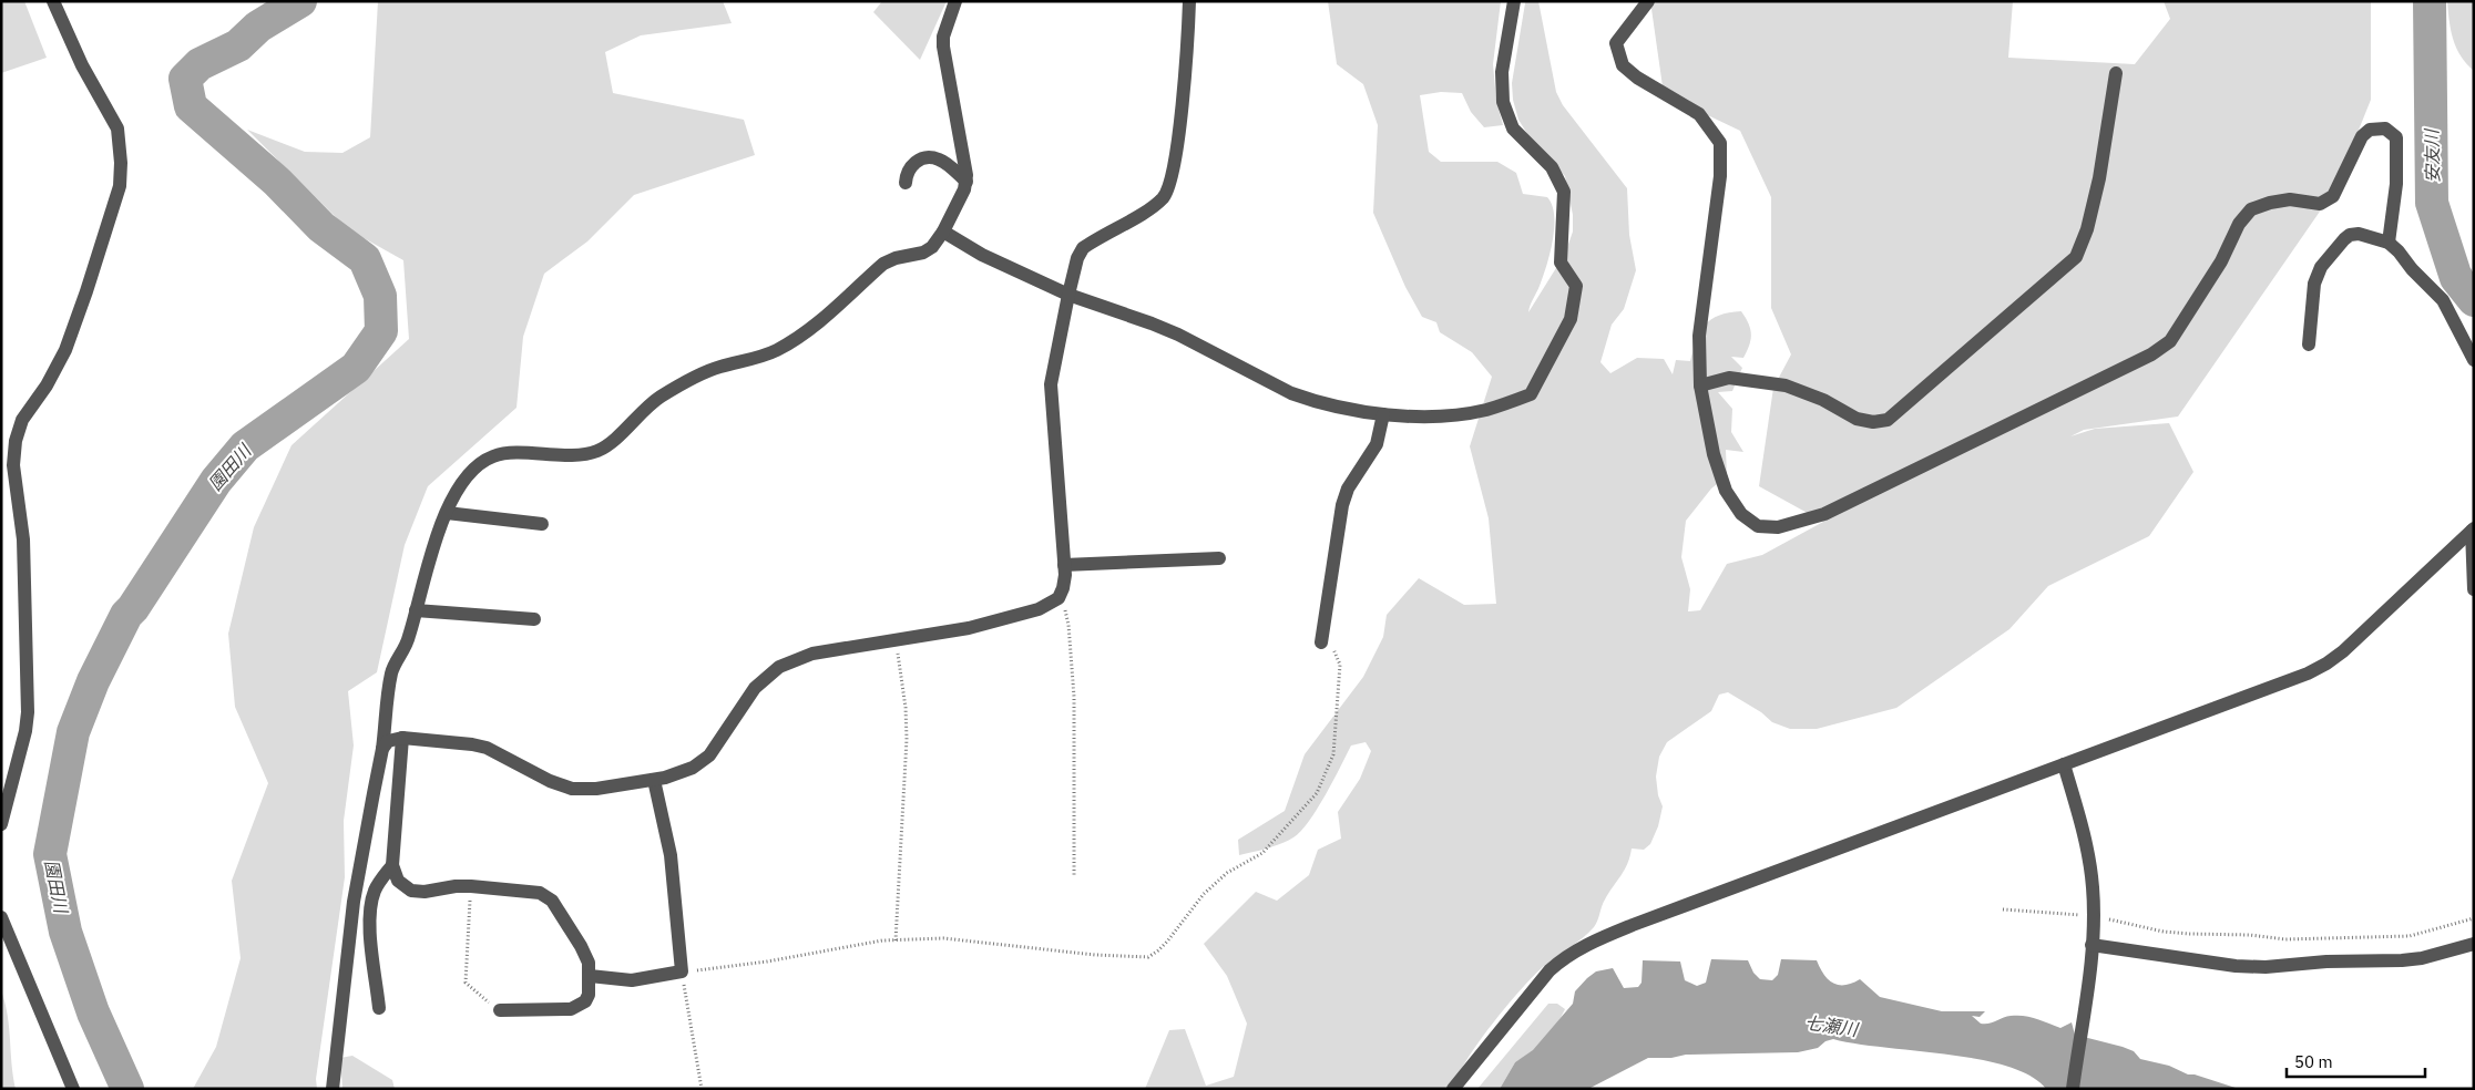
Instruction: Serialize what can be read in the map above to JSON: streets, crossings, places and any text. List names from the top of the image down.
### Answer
{
  "water": ["安友川", "園田川", "七瀬川"],
  "scale_bar": "50 m"
}
